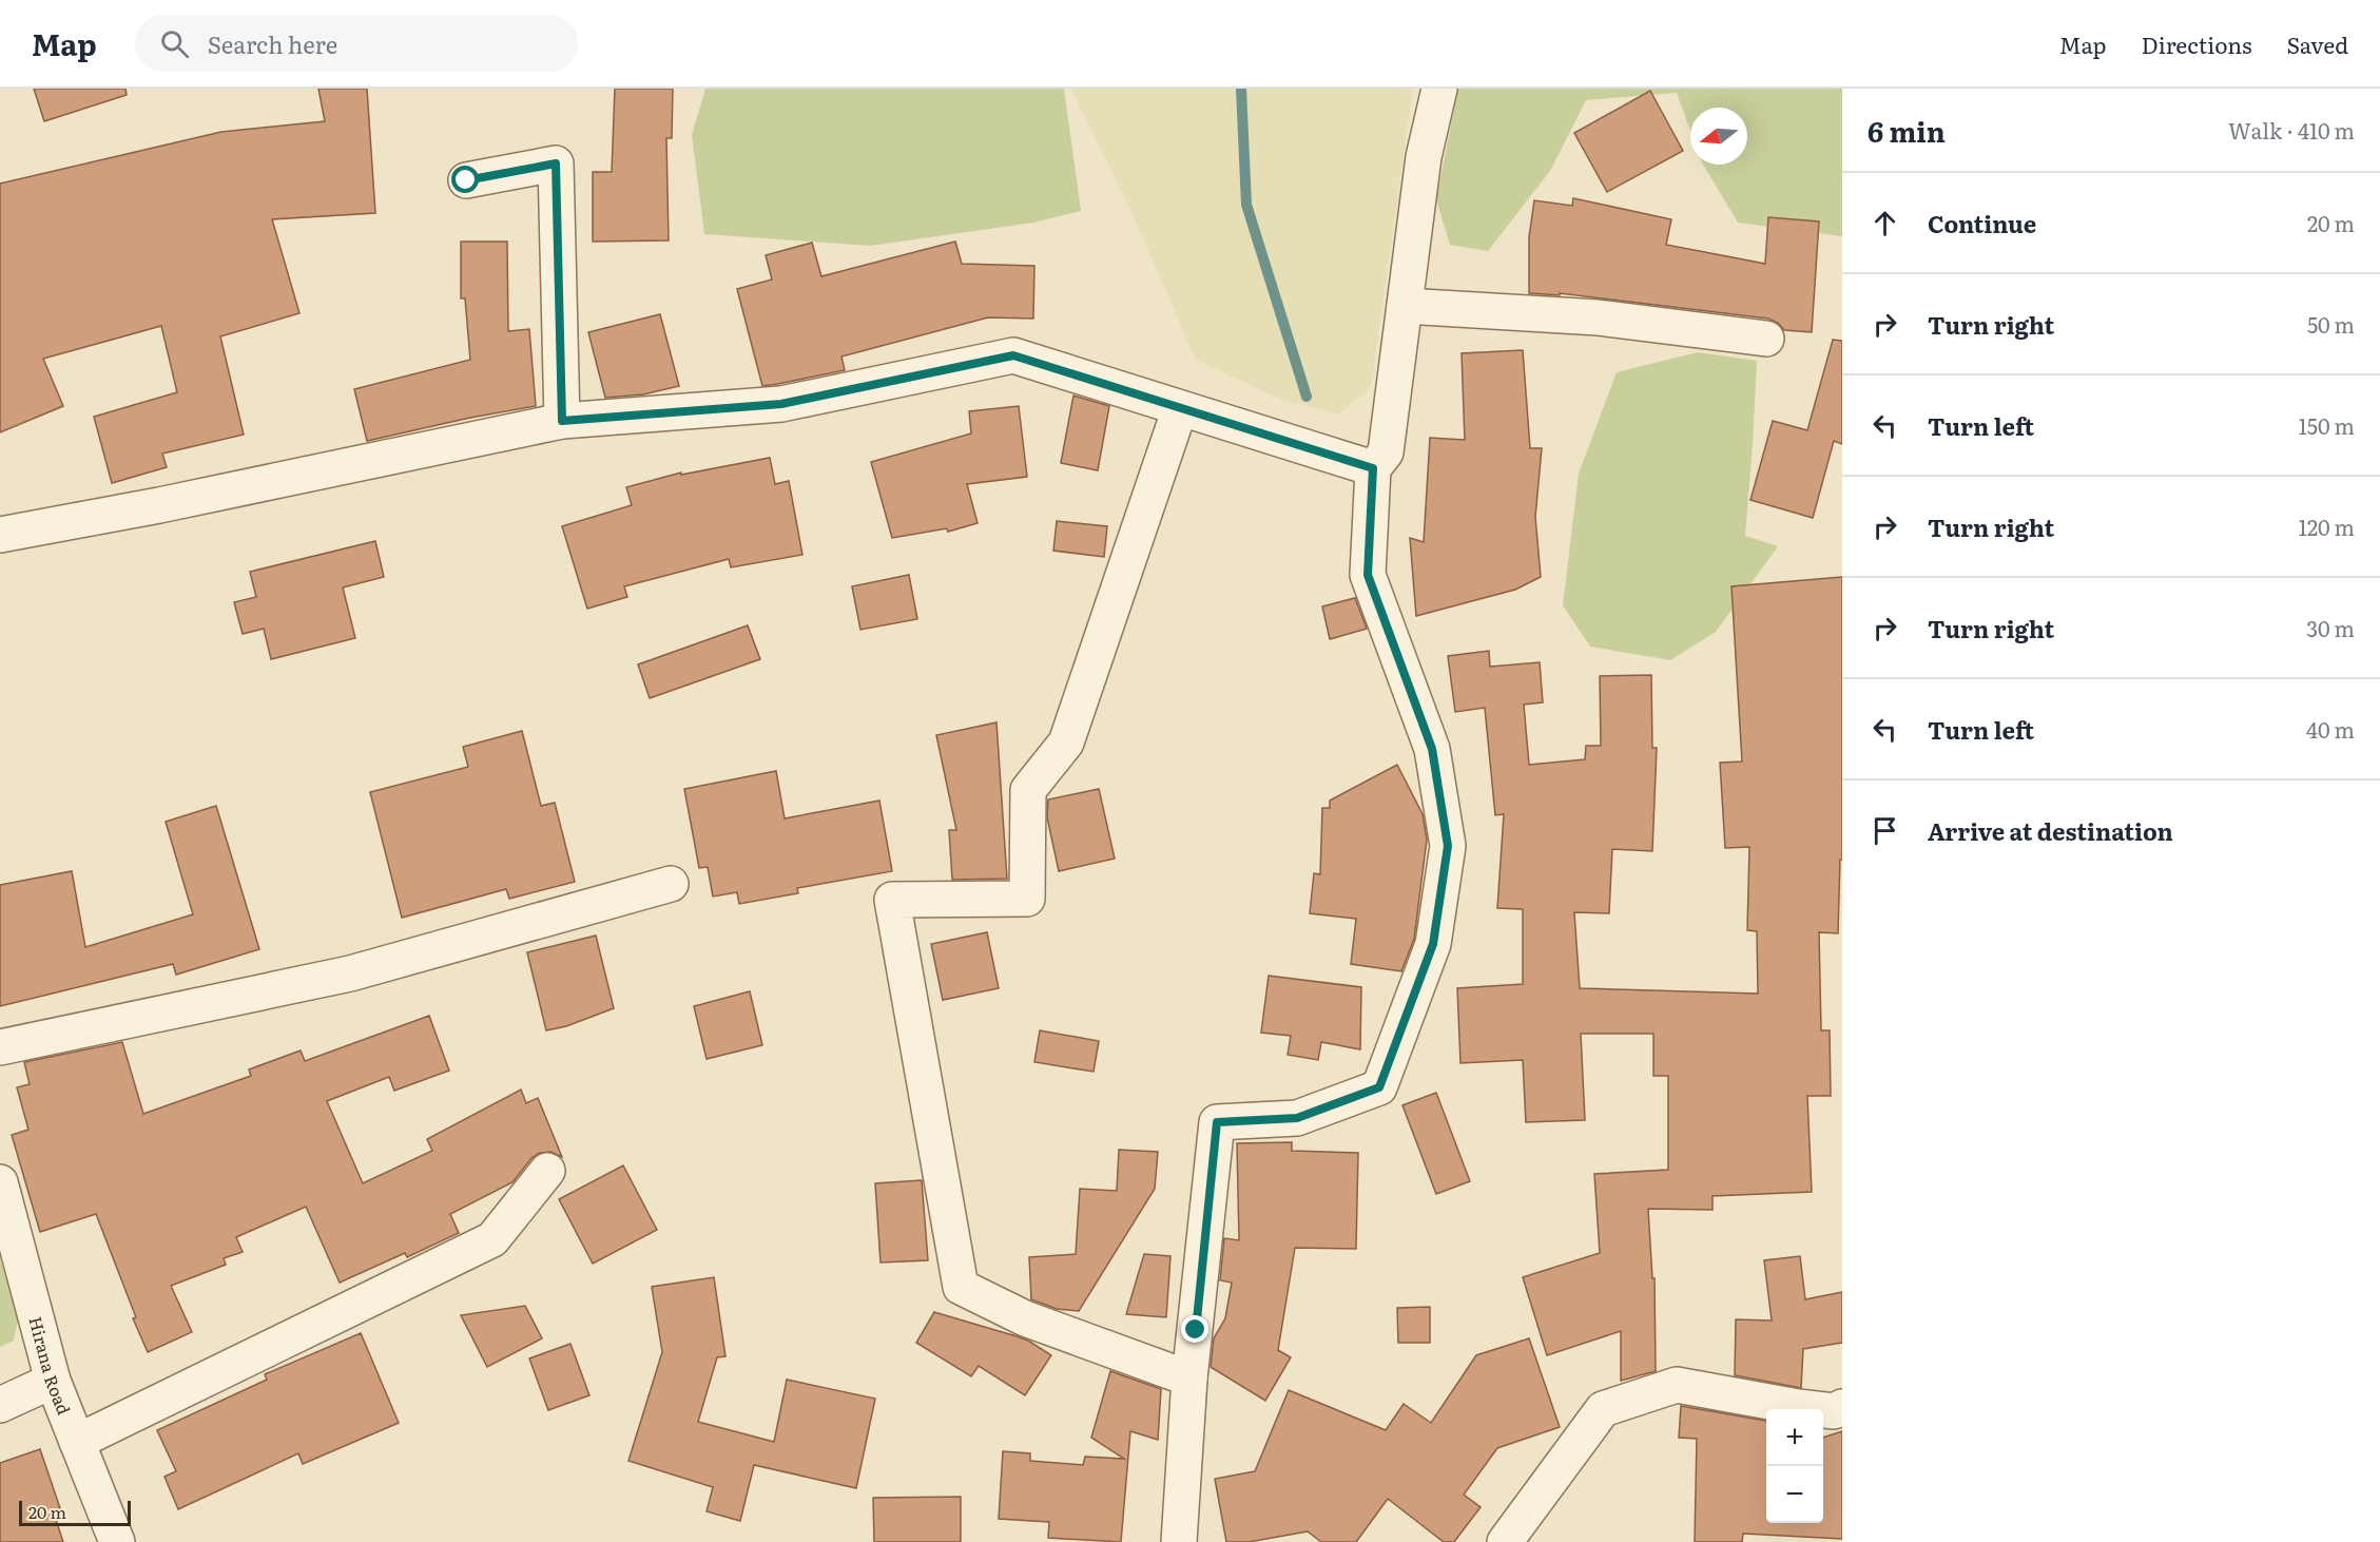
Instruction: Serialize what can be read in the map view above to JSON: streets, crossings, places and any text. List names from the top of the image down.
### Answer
{
  "streets": {
    "street": ["Hirana Road"]
  },
  "scale_bar": "20 m",
  "north": "left",
  "page": {
    "header": "Map",
    "search": "Search here",
    "nav": ["Map", "Directions", "Saved"],
    "heading": ["6 min", "Walk · 410 m"],
    "list": [
      ["Continue", "20 m"],
      ["Turn right", "50 m"],
      ["Turn left", "150 m"],
      ["Turn right", "120 m"],
      ["Turn right", "30 m"],
      ["Turn left", "40 m"],
      "Arrive at destination"
    ],
    "map_buttons": ["+", "−"],
    "scale": "20 m"
  }
}
